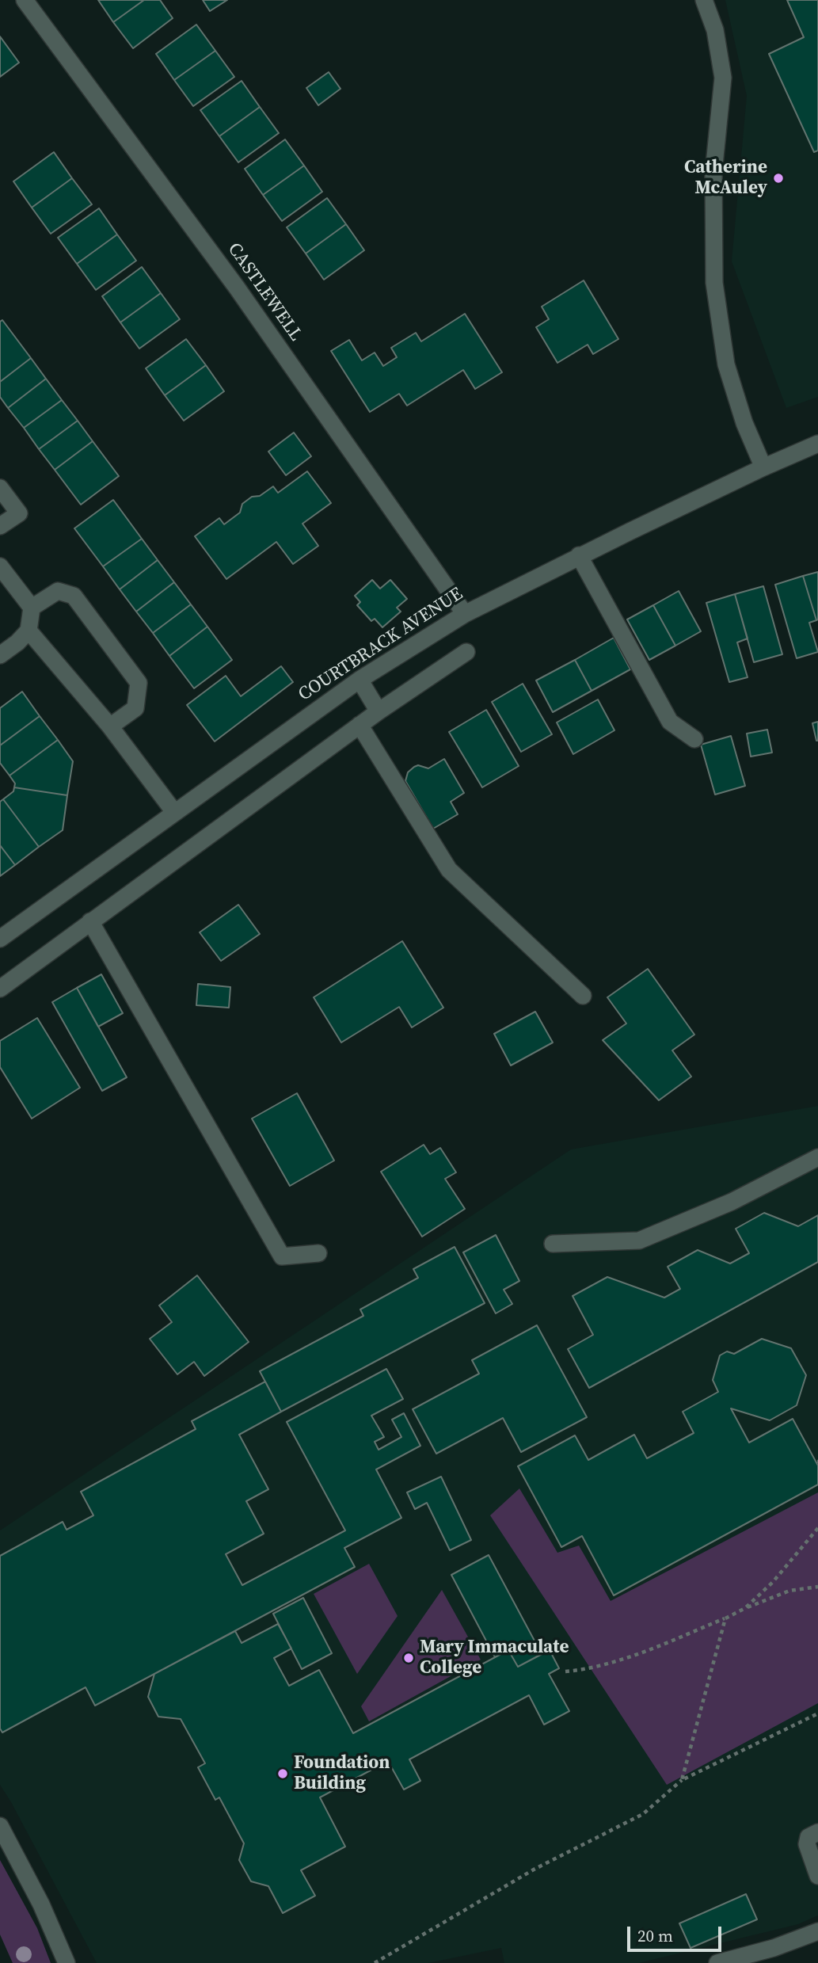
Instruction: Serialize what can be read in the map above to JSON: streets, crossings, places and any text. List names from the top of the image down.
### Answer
{
  "streets": {
    "street": ["CASTLEWELL", "COURTBRACK AVENUE"]
  },
  "crossings": [
    ["CASTLEWELL", "COURTBRACK AVENUE"]
  ],
  "places": ["Catherine McAuley", "Mary Immaculate College", "Foundation Building"],
  "scale_bar": "20 m"
}
